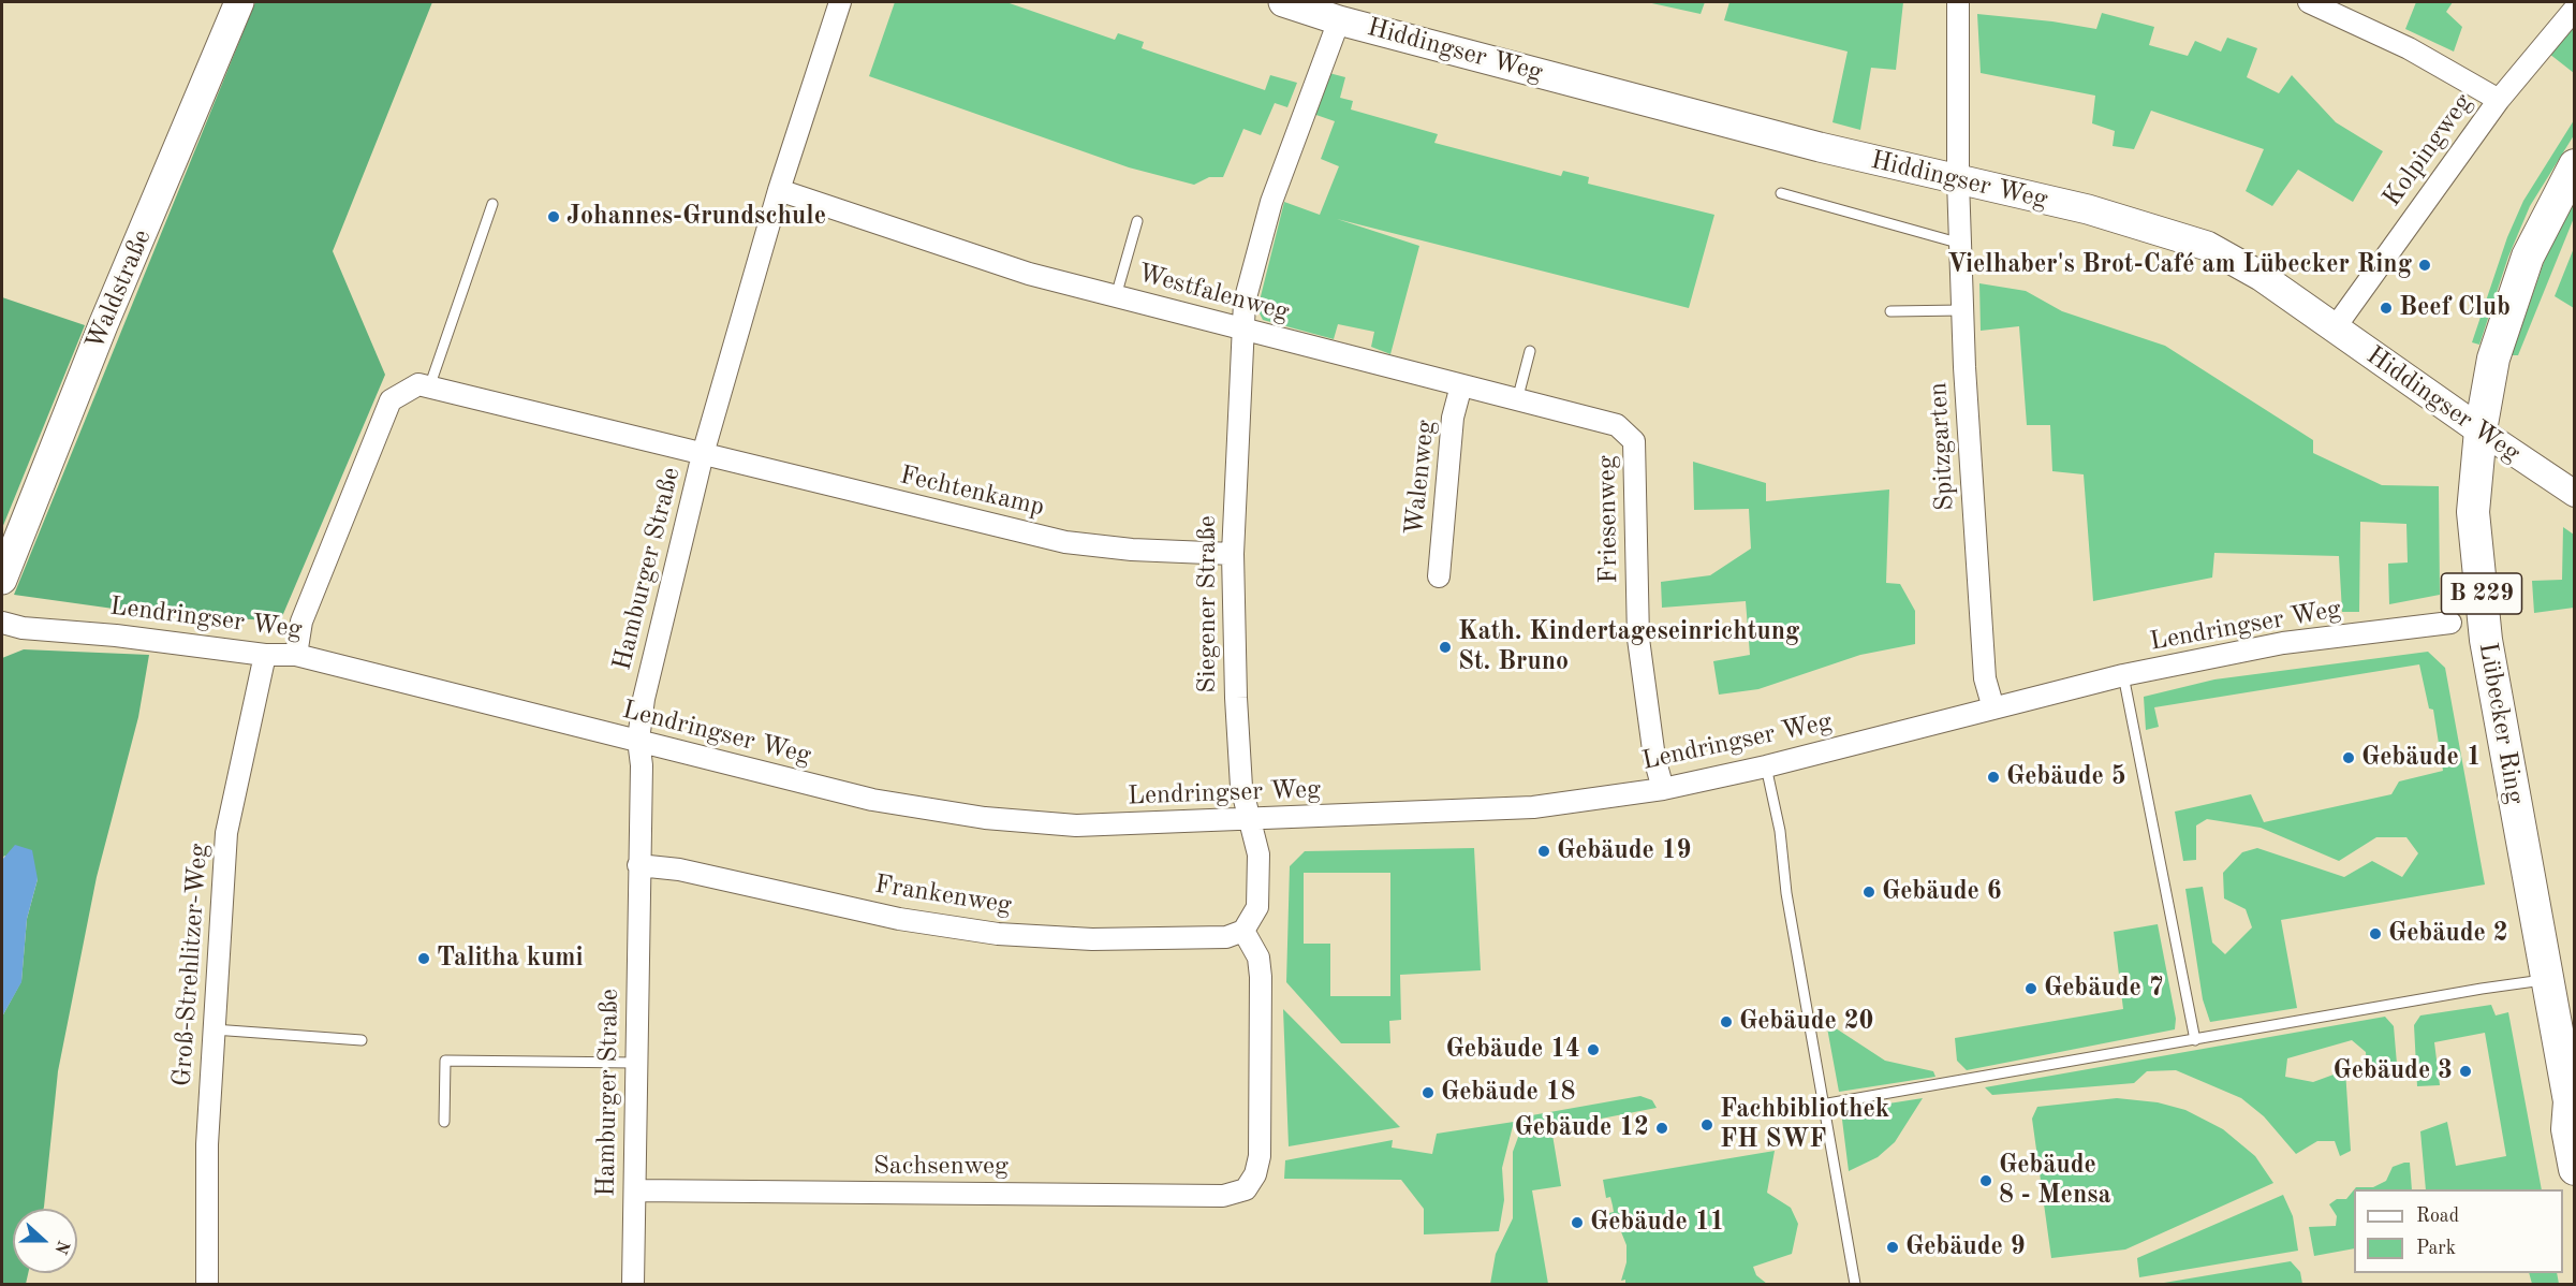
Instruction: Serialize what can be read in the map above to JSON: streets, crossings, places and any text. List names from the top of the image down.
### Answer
{
  "streets": {
    "main road": [
      "Hiddingser Weg",
      "Waldstraße",
      "B 229",
      "Lübecker Ring"
    ],
    "street": [
      "Kolpingweg",
      "Westfalenweg",
      "Spitzgarten",
      "Walenweg",
      "Fechtenkamp",
      "Friesenweg",
      "Hamburger Straße",
      "Siegener Straße",
      "Lendringser Weg",
      "Frankenweg",
      "Groß-Strehlitzer-Weg",
      "Sachsenweg"
    ]
  },
  "crossings": [
    ["Hiddingser Weg", "Kolpingweg"],
    ["Hiddingser Weg", "Spitzgarten"],
    ["Hiddingser Weg", "Siegener Straße"],
    ["Hiddingser Weg", "Lübecker Ring"],
    ["Westfalenweg", "Walenweg"],
    ["Westfalenweg", "Friesenweg"],
    ["Westfalenweg", "Hamburger Straße"],
    ["Westfalenweg", "Siegener Straße"],
    ["Spitzgarten", "Lendringser Weg"],
    ["Fechtenkamp", "Hamburger Straße"],
    ["Fechtenkamp", "Siegener Straße"],
    ["Friesenweg", "Lendringser Weg"],
    ["Hamburger Straße", "Lendringser Weg"],
    ["Hamburger Straße", "Frankenweg"],
    ["Hamburger Straße", "Sachsenweg"],
    ["Siegener Straße", "Lendringser Weg"],
    ["Siegener Straße", "Frankenweg"],
    ["Siegener Straße", "Sachsenweg"],
    ["Lendringser Weg", "Groß-Strehlitzer-Weg"],
    ["Frankenweg", "Sachsenweg"]
  ],
  "places": [
    "Johannes-Grundschule",
    "Vielhaber's Brot-Café am Lübecker Ring",
    "Beef Club",
    "Kath. Kindertageseinrichtung St. Bruno",
    "Gebäude 1",
    "Gebäude 5",
    "Gebäude 19",
    "Gebäude 6",
    "Gebäude 2",
    "Talitha kumi",
    "Gebäude 7",
    "Gebäude 20",
    "Gebäude 14",
    "Gebäude 3",
    "Gebäude 18",
    "Fachbibliothek FH SWF",
    "Gebäude 12",
    "Gebäude 8 - Mensa",
    "Gebäude 11",
    "Gebäude 9"
  ],
  "legend": ["Road", "Park"],
  "north": "right"
}
